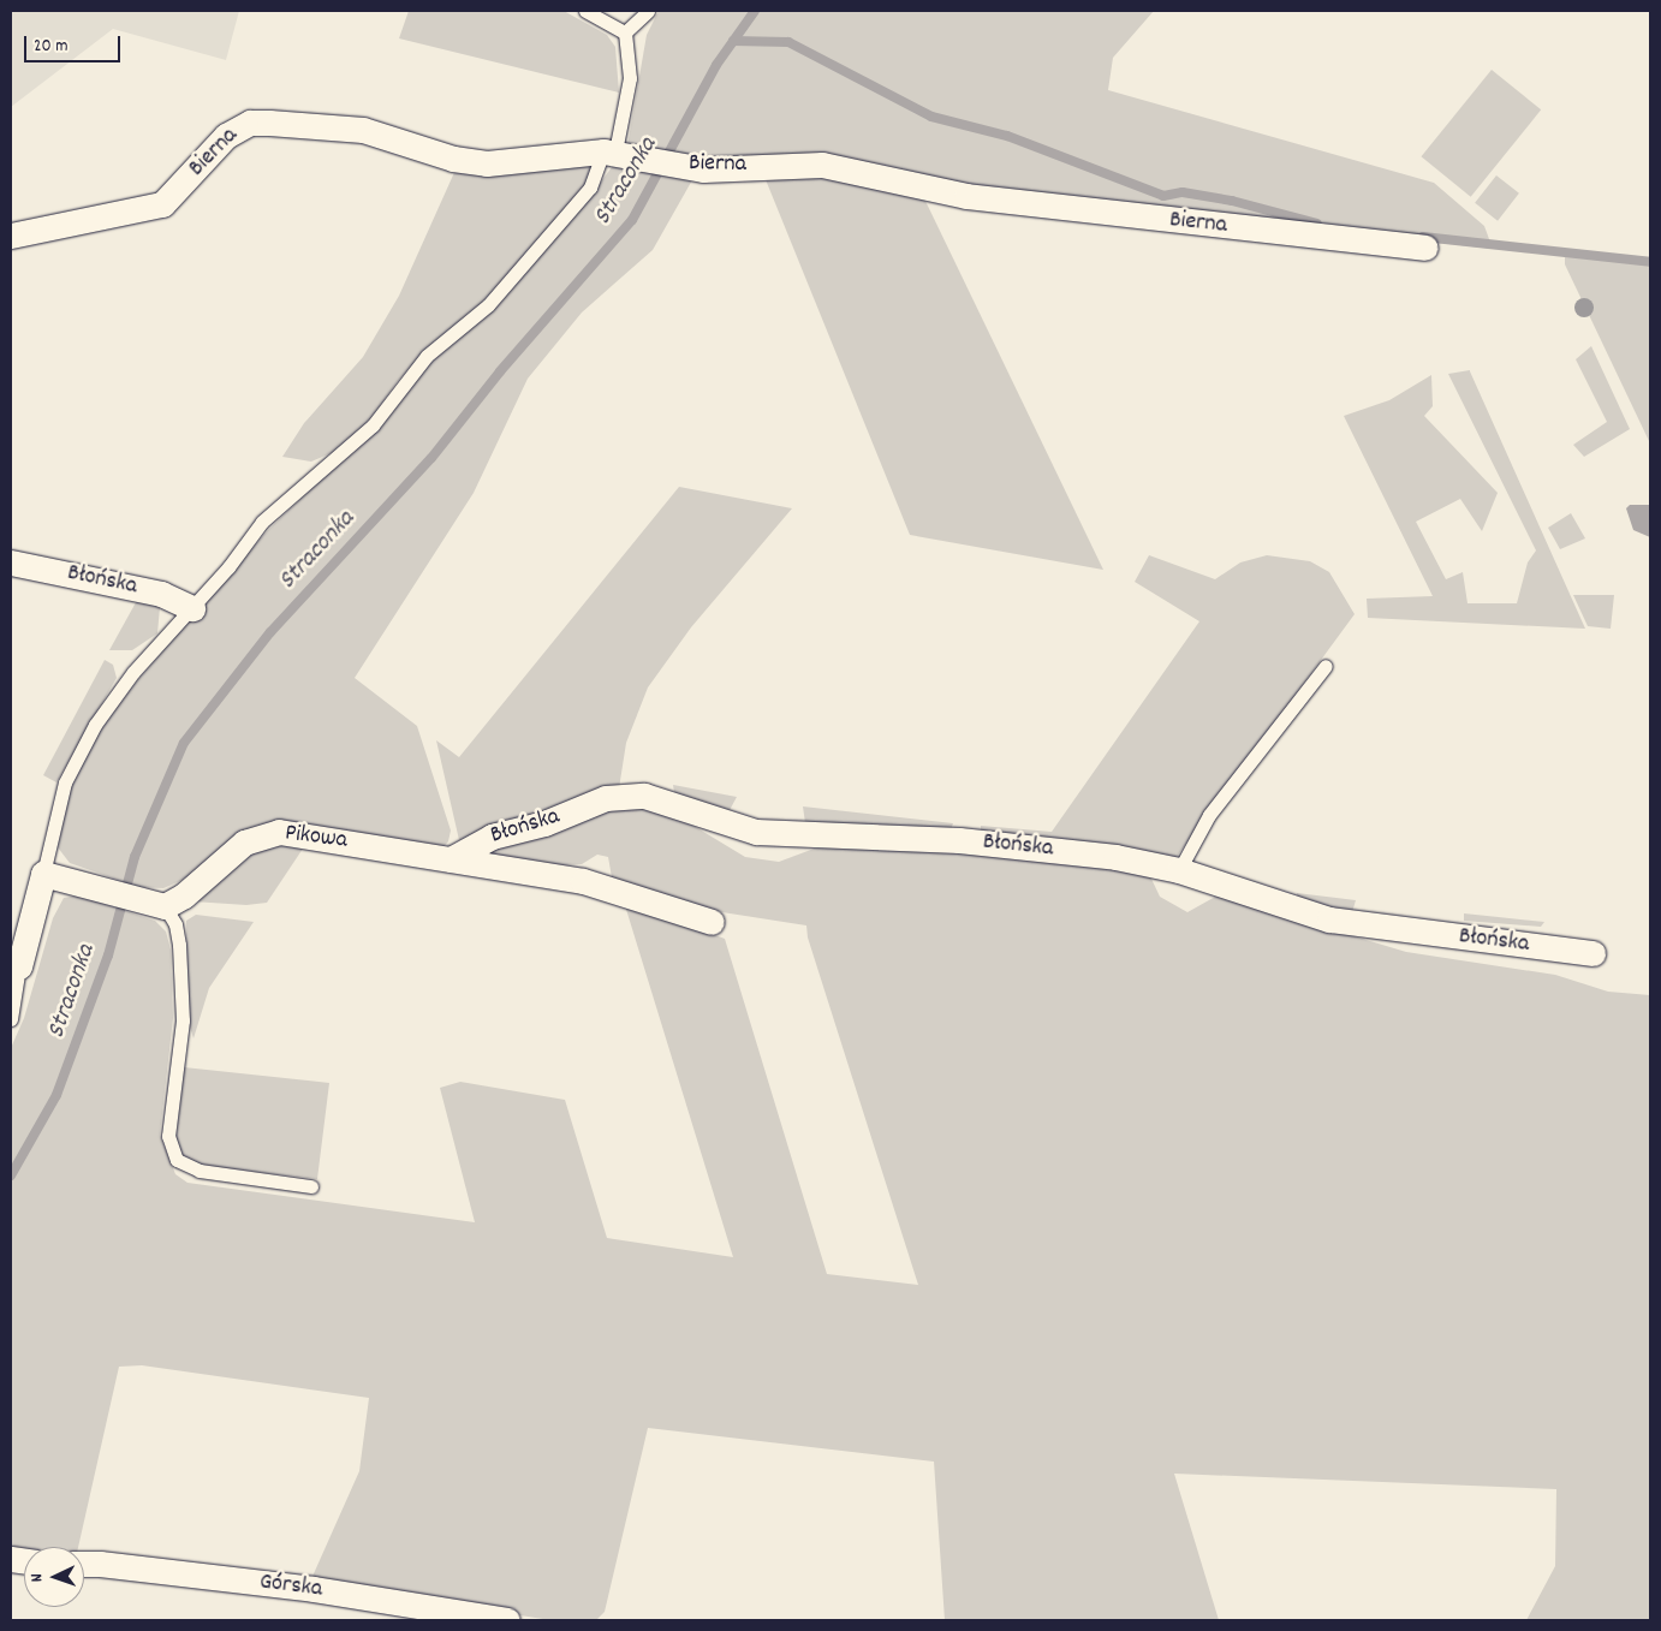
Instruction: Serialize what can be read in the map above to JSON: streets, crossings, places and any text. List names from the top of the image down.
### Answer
{
  "streets": {
    "street": [
      "Bierna",
      "Błońska",
      "Pikowa",
      "Górska"
    ]
  },
  "crossings": [
    ["Błońska", "Pikowa"]
  ],
  "water": ["Straconka"],
  "scale_bar": "20 m",
  "north": "left"
}
